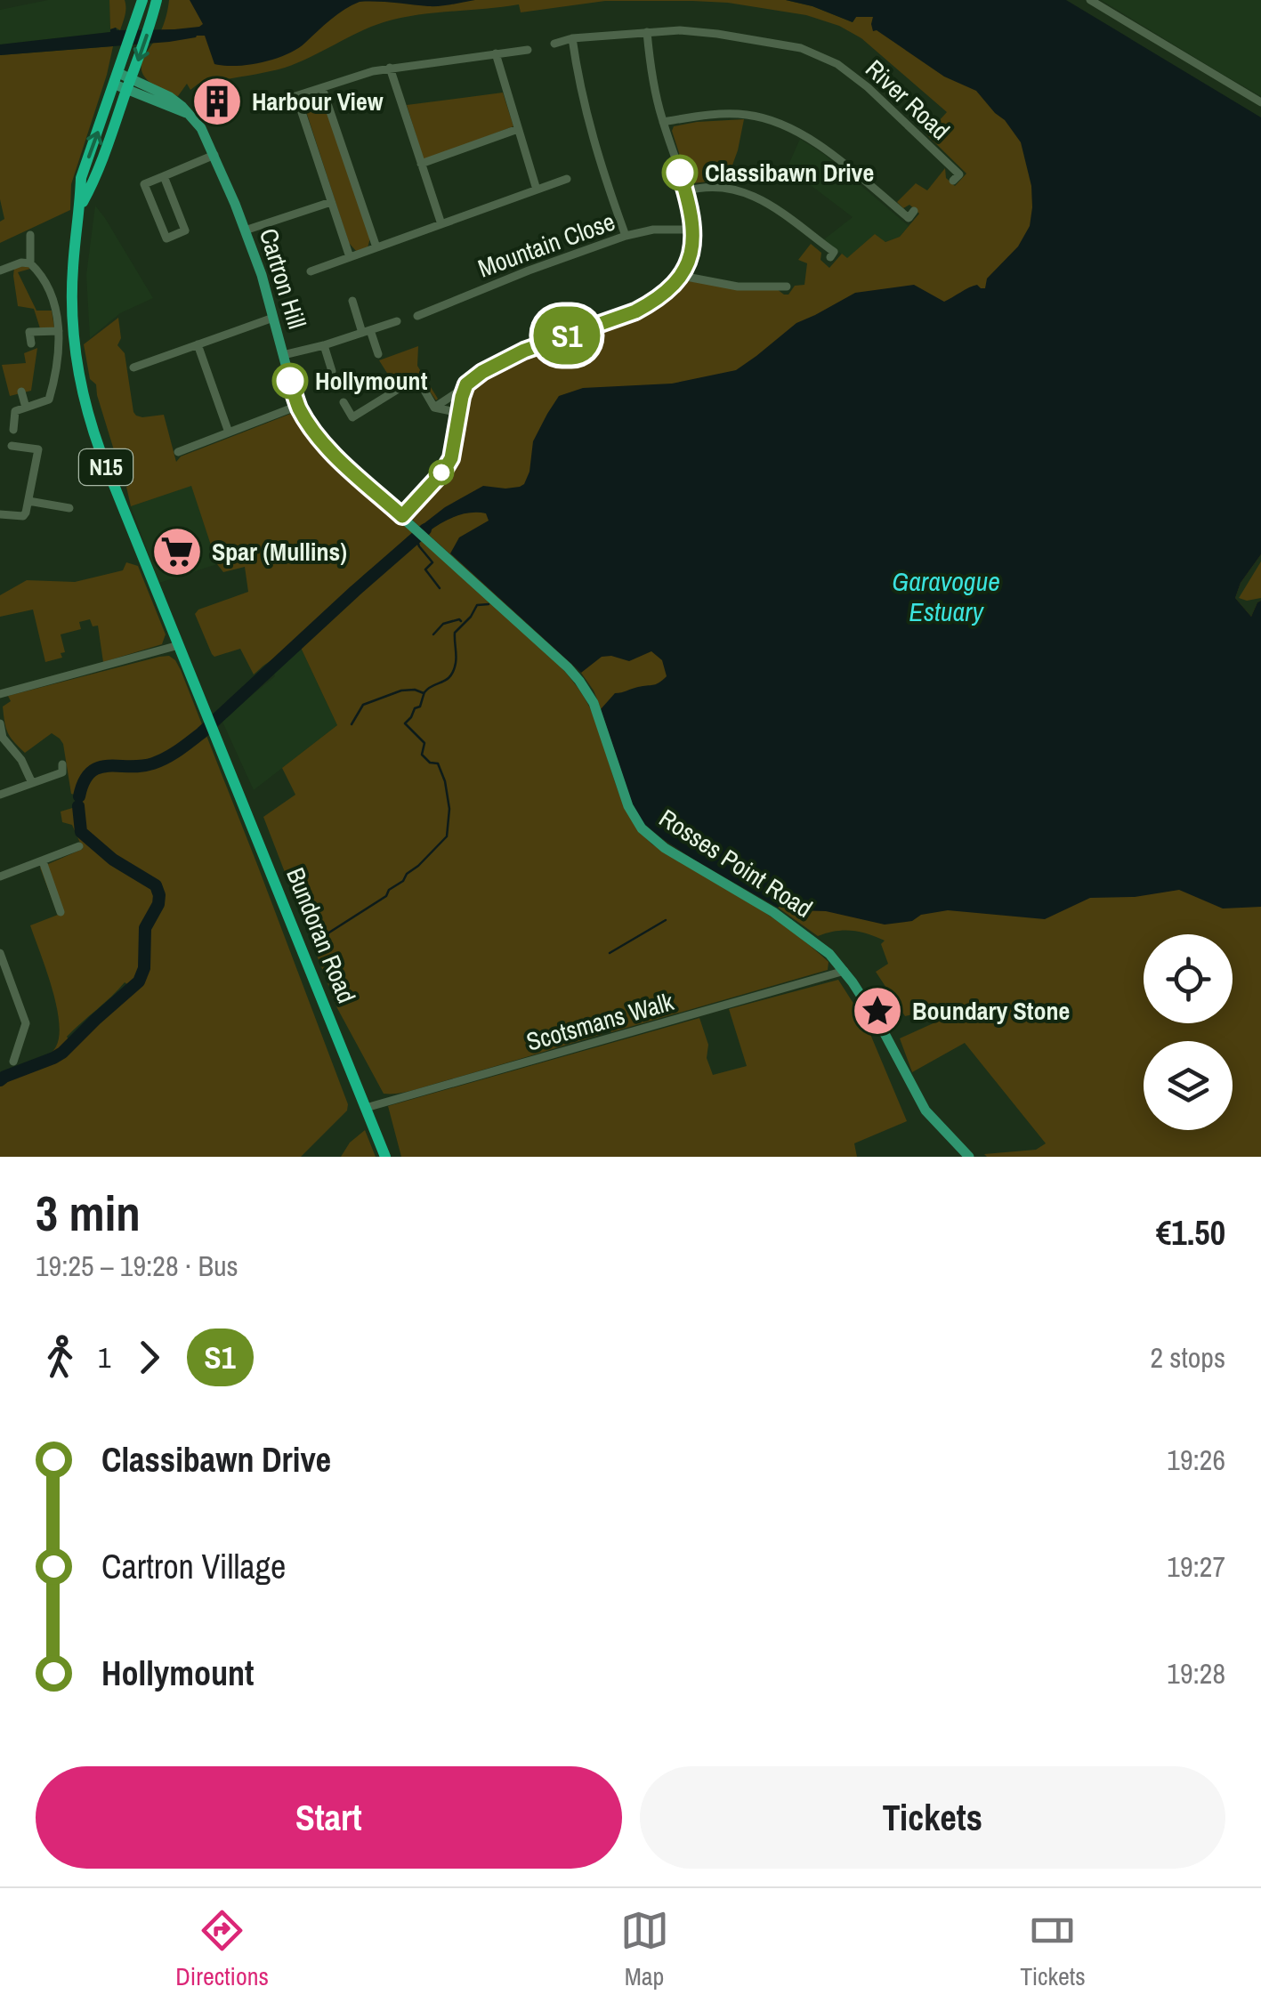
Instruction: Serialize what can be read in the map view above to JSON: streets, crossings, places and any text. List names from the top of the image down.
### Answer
{
  "streets": {
    "highway": ["N15", "Bundoran Road"],
    "main road": ["Cartron Hill", "Rosses Point Road"],
    "street": ["River Road", "Mountain Close", "Scotsmans Walk"]
  },
  "crossings": [
    ["Cartron Hill", "N15"],
    ["Cartron Hill", "Rosses Point Road"],
    ["N15", "Bundoran Road"],
    ["Rosses Point Road", "Scotsmans Walk"],
    ["Bundoran Road", "Scotsmans Walk"]
  ],
  "water": ["Garavogue Estuary"],
  "places": {
    "building": ["Harbour View"],
    "other": ["Classibawn Drive", "Hollymount"],
    "supermarket": ["Spar (Mullins)"],
    "place": ["Boundary Stone"]
  },
  "lines": ["bus line S1"],
  "page": {
    "on_map": "S1",
    "heading": ["3 min", "19:25 – 19:28 · Bus", "€1.50"],
    "legs": ["1", "S1", "2 stops"],
    "list": [
      {
        "name": "Classibawn Drive",
        "value": "19:26"
      },
      {
        "name": "Cartron Village",
        "value": "19:27"
      },
      {
        "name": "Hollymount",
        "value": "19:28"
      }
    ],
    "buttons": ["Start", "Tickets"],
    "tabs": ["Directions", "Map", "Tickets"]
  }
}
